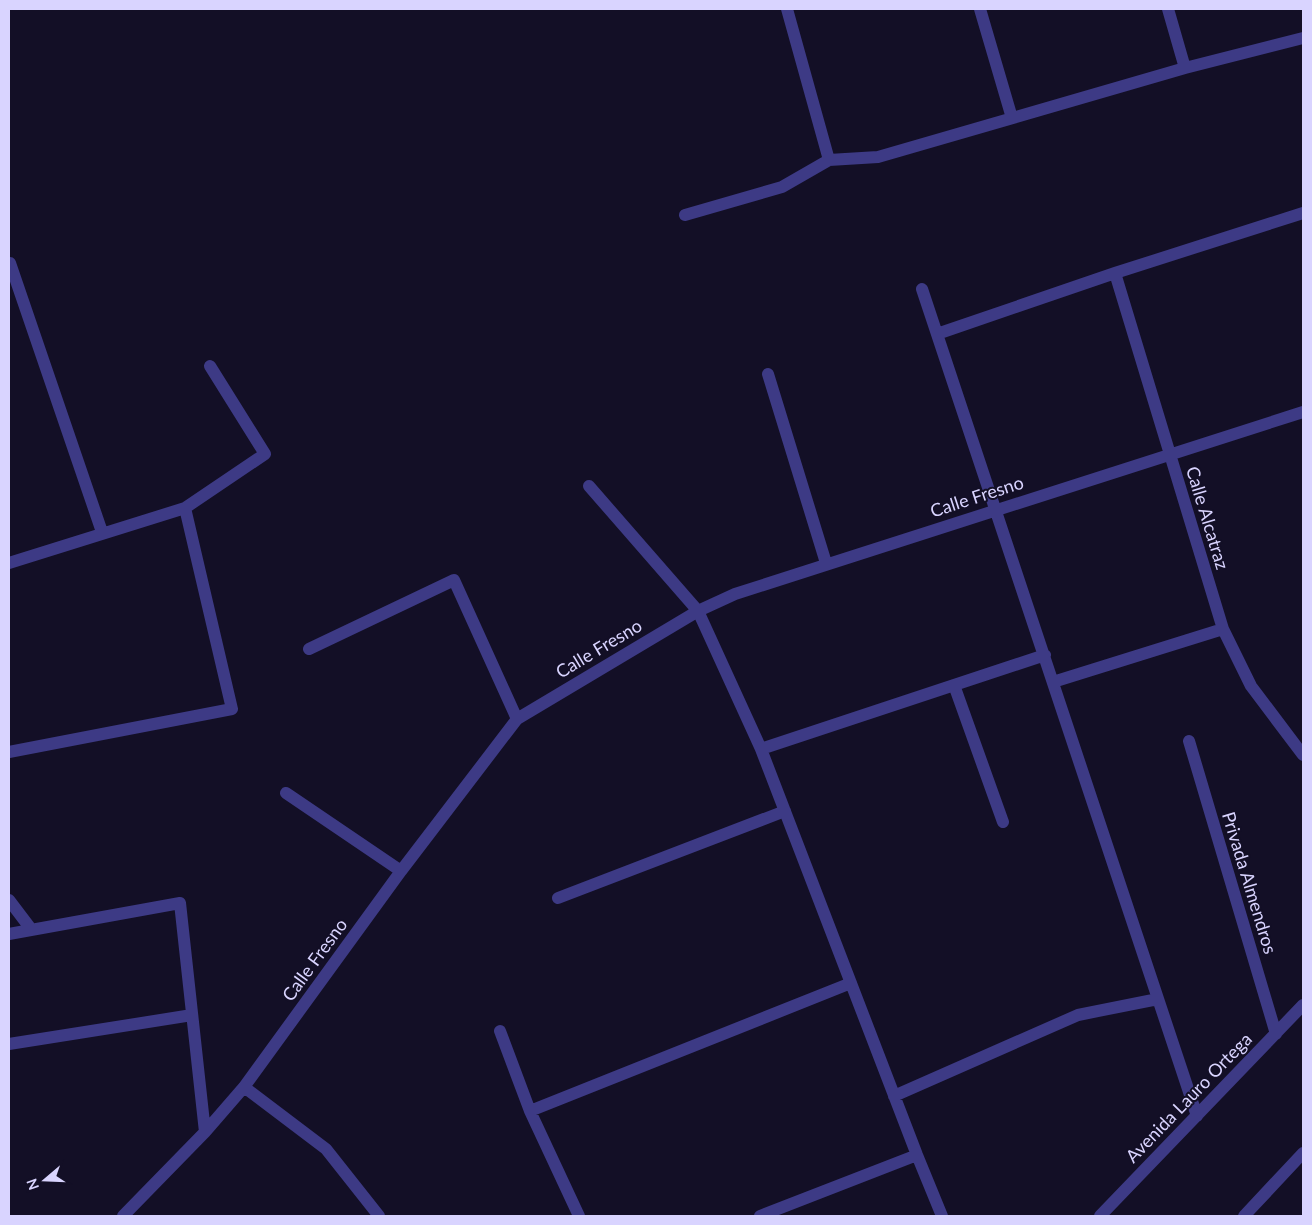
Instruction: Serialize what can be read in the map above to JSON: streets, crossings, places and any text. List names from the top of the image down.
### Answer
{
  "streets": {
    "street": [
      "Calle Fresno",
      "Calle Alcatraz",
      "Privada Almendros",
      "Avenida Lauro Ortega"
    ]
  },
  "crossings": [
    ["Calle Fresno", "Calle Alcatraz"],
    ["Privada Almendros", "Avenida Lauro Ortega"]
  ],
  "north": "left"
}
